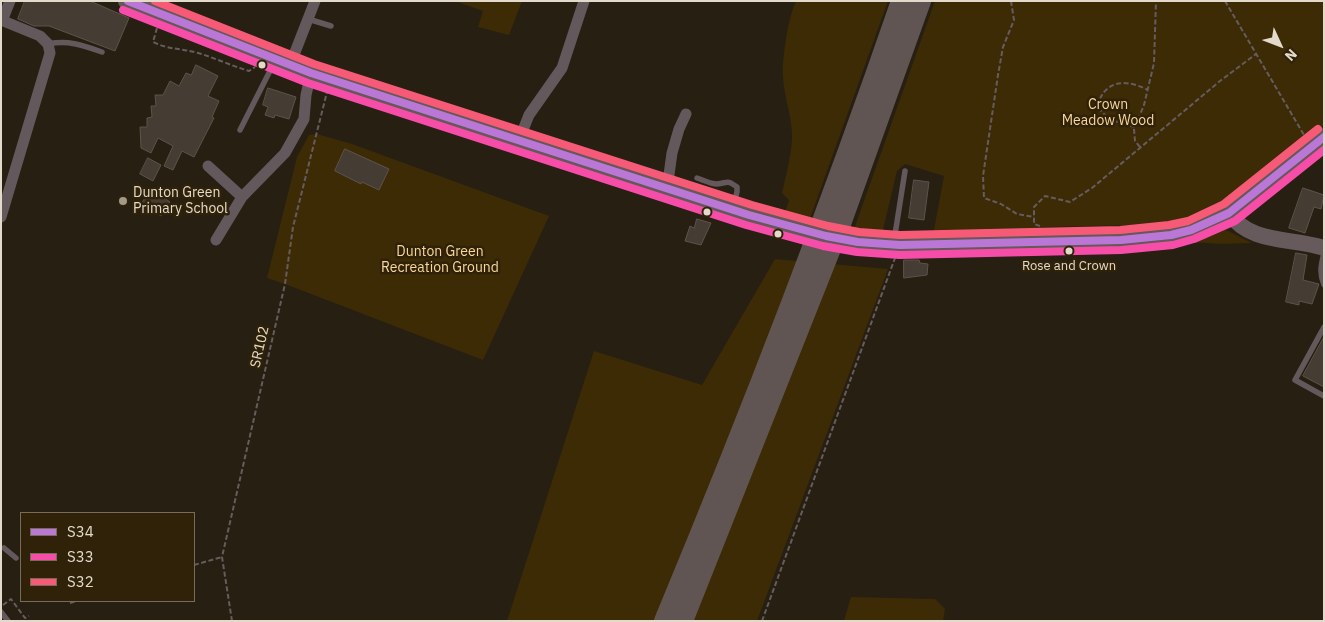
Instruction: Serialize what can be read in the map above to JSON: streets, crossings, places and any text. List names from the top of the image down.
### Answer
{
  "streets": {
    "path": ["SR102"]
  },
  "parks": ["Crown Meadow Wood", "Dunton Green Recreation Ground"],
  "places": ["Dunton Green Primary School", "Rose and Crown"],
  "lines": ["transit line S34", "transit line S32", "transit line S33"],
  "legend": ["S34", "S33", "S32"],
  "north": "bottom right"
}
